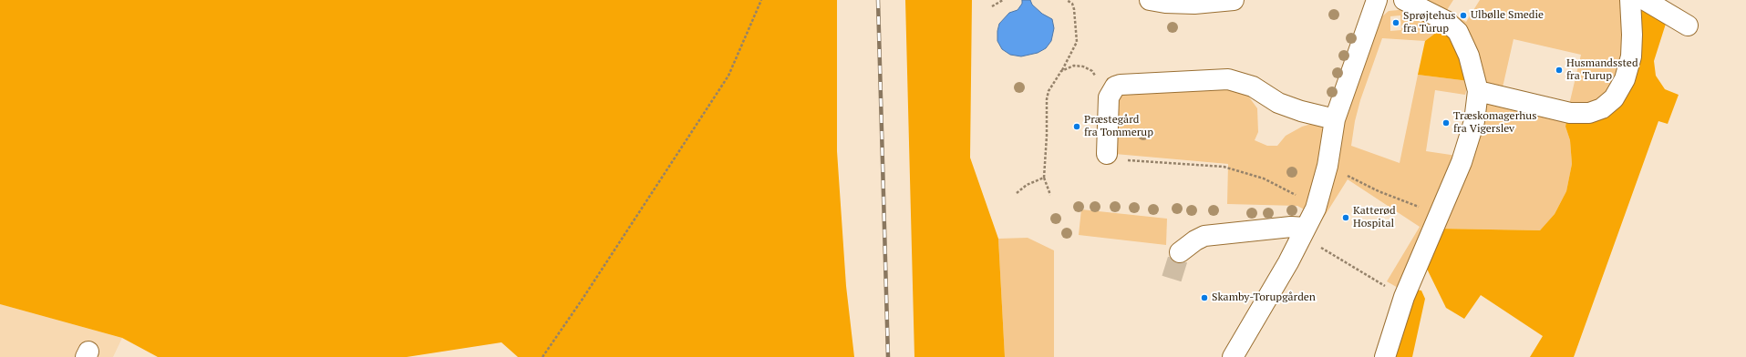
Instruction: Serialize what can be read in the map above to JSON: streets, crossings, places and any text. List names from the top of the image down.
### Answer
{
  "places": [
    "Ulbølle Smedie",
    "Sprøjtehus fra Turup",
    "Husmandssted fra Turup",
    "Træskomagerhus fra Vigerslev",
    "Præstegård fra Tommerup",
    "Katterød Hospital",
    "Skamby-Torupgården"
  ]
}
